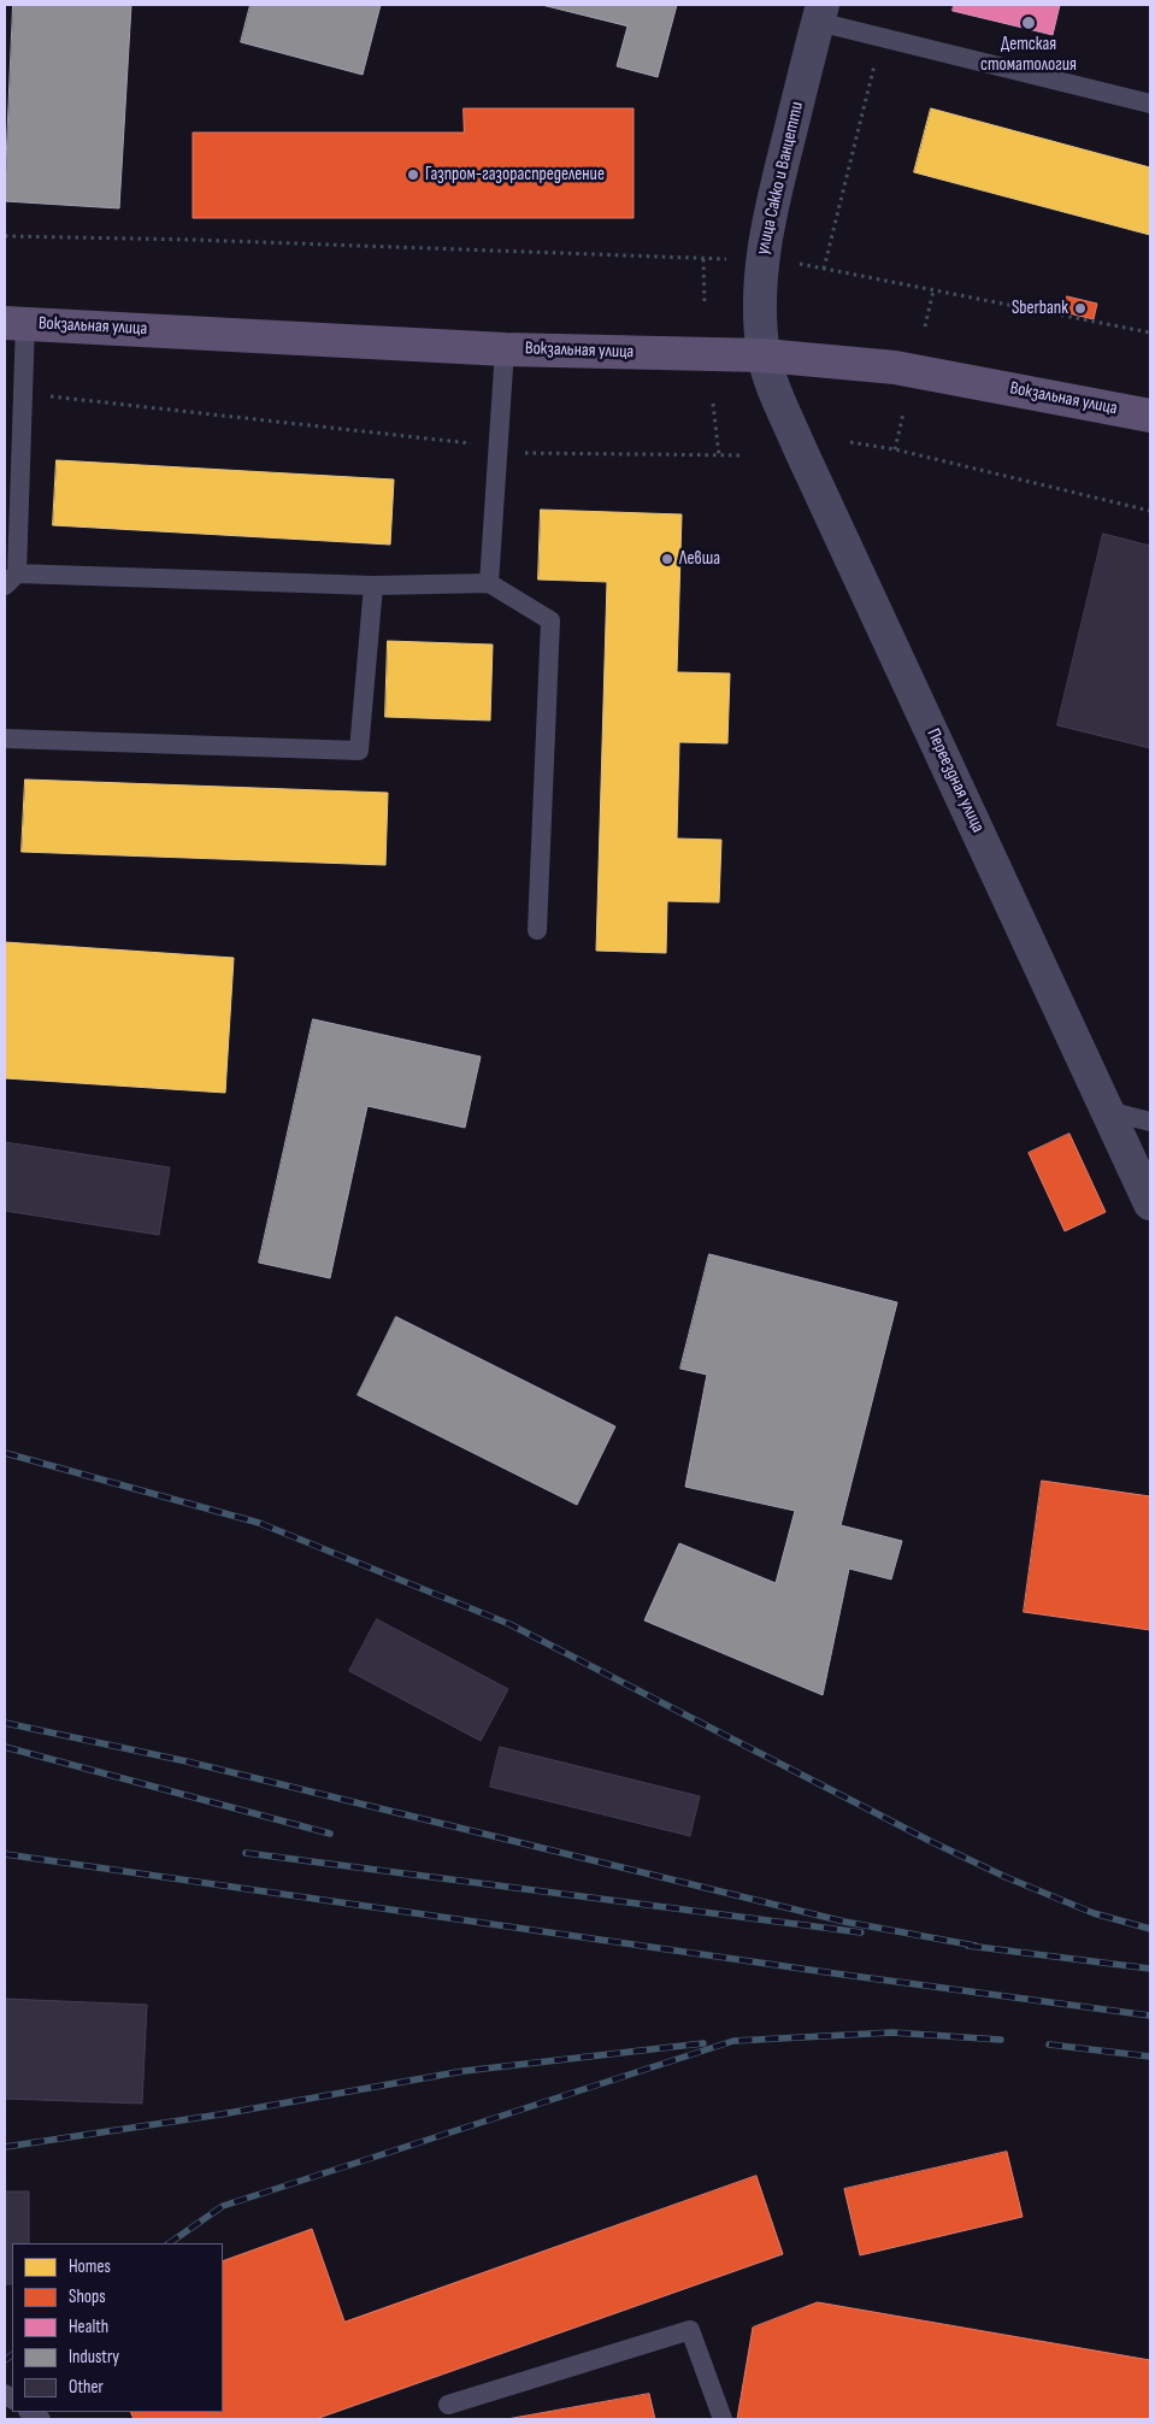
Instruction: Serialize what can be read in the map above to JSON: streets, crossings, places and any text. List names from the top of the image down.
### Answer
{
  "streets": {
    "main road": ["Вокзальная улица"],
    "street": ["улица Сакко и Ванцетти", "Переездная улица"]
  },
  "crossings": [
    ["улица Сакко и Ванцетти", "Вокзальная улица"],
    ["улица Сакко и Ванцетти", "Переездная улица"],
    ["Вокзальная улица", "Переездная улица"]
  ],
  "places": [
    "Детская стоматология",
    "Газпром-газораспределение",
    "Sberbank",
    "Левша"
  ],
  "legend": [
    "Homes",
    "Shops",
    "Health",
    "Industry",
    "Other"
  ]
}
